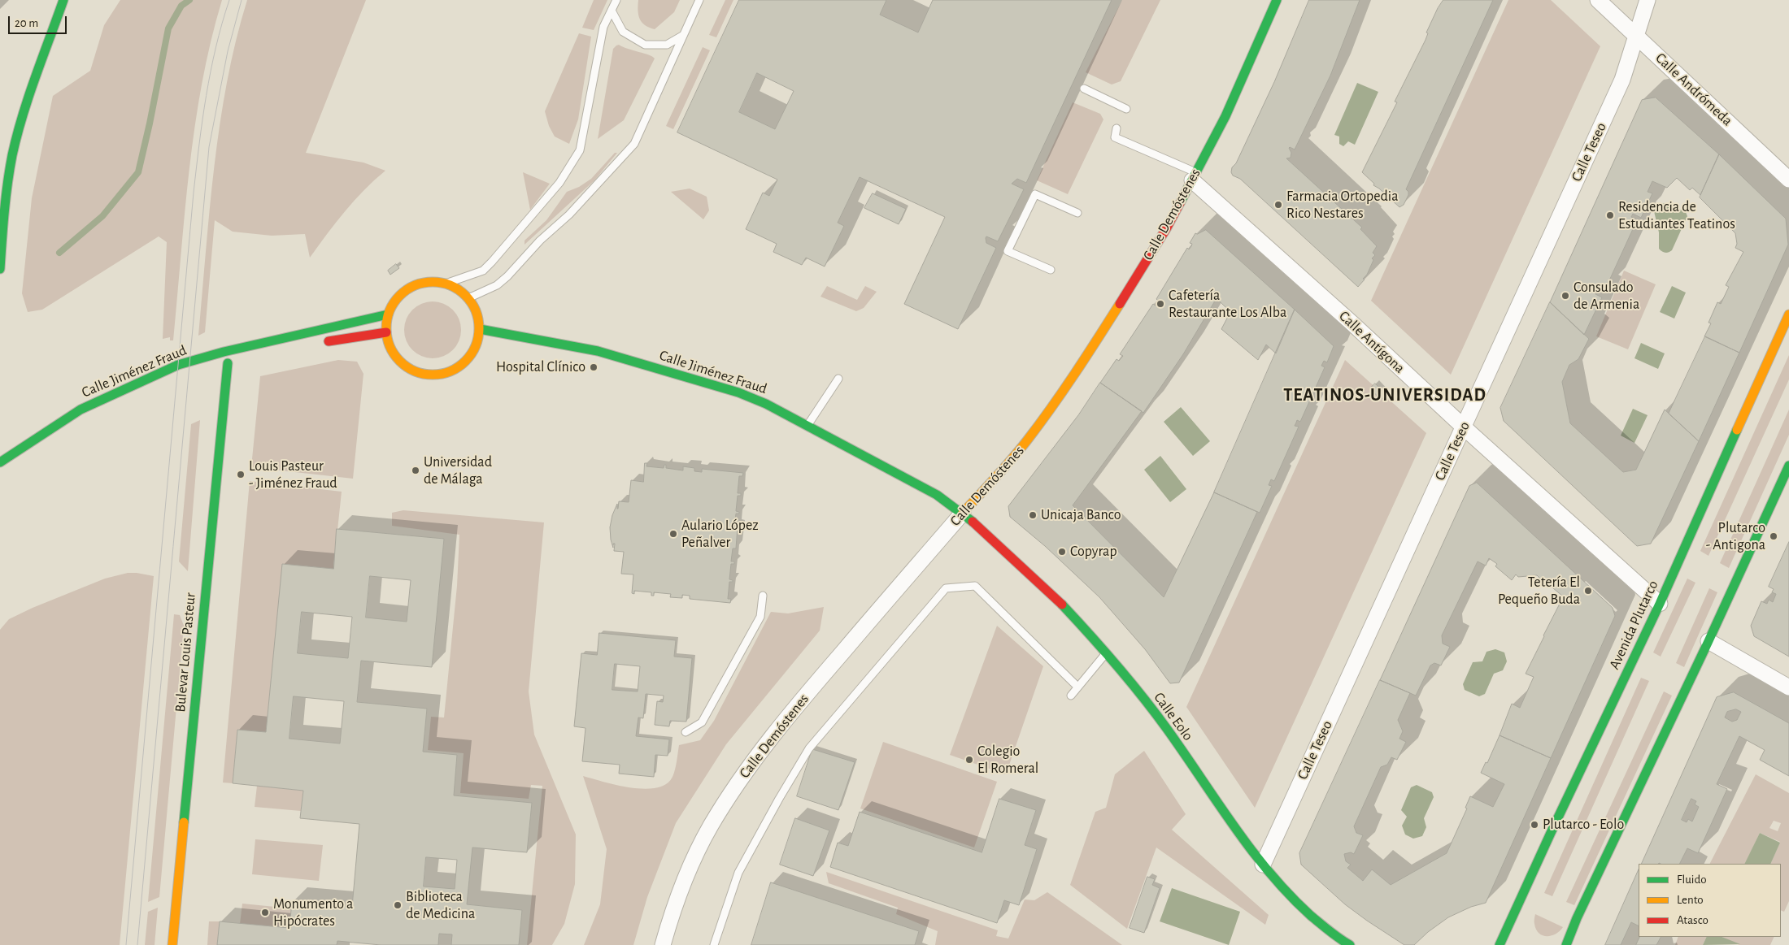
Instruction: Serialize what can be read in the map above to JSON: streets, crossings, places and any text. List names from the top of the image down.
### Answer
{
  "streets": {
    "main road": [
      "Calle Demóstenes",
      "Calle Jiménez Fraud",
      "Avenida Plutarco",
      "Bulevar Louis Pasteur",
      "Calle Eolo"
    ],
    "street": ["Calle Andrómeda", "Calle Teseo", "Calle Antígona"]
  },
  "crossings": [
    ["Calle Andrómeda", "Calle Teseo"],
    ["Calle Teseo", "Calle Antígona"],
    ["Calle Teseo", "Calle Eolo"],
    ["Calle Demóstenes", "Calle Antígona"],
    ["Calle Demóstenes", "Calle Jiménez Fraud"],
    ["Calle Demóstenes", "Calle Eolo"],
    ["Calle Antígona", "Avenida Plutarco"],
    ["Calle Jiménez Fraud", "Calle Eolo"]
  ],
  "districts": ["TEATINOS-UNIVERSIDAD"],
  "places": [
    "Farmacia Ortopedia Rico Nestares",
    "Residencia de Estudiantes Teatinos",
    "Consulado de Armenia",
    "Cafetería Restaurante Los Alba",
    "Hospital Clínico",
    "Universidad de Málaga",
    "Louis Pasteur - Jiménez Fraud",
    "Unicaja Banco",
    "Aulario López Peñalver",
    "Plutarco - Antigona",
    "Copyrap",
    "Tetería El Pequeño Buda",
    "Colegio El Romeral",
    "Plutarco - Eolo",
    "Biblioteca de Medicina",
    "Monumento a Hipócrates"
  ],
  "legend": ["Fluido", "Lento", "Atasco"],
  "scale_bar": "20 m"
}
